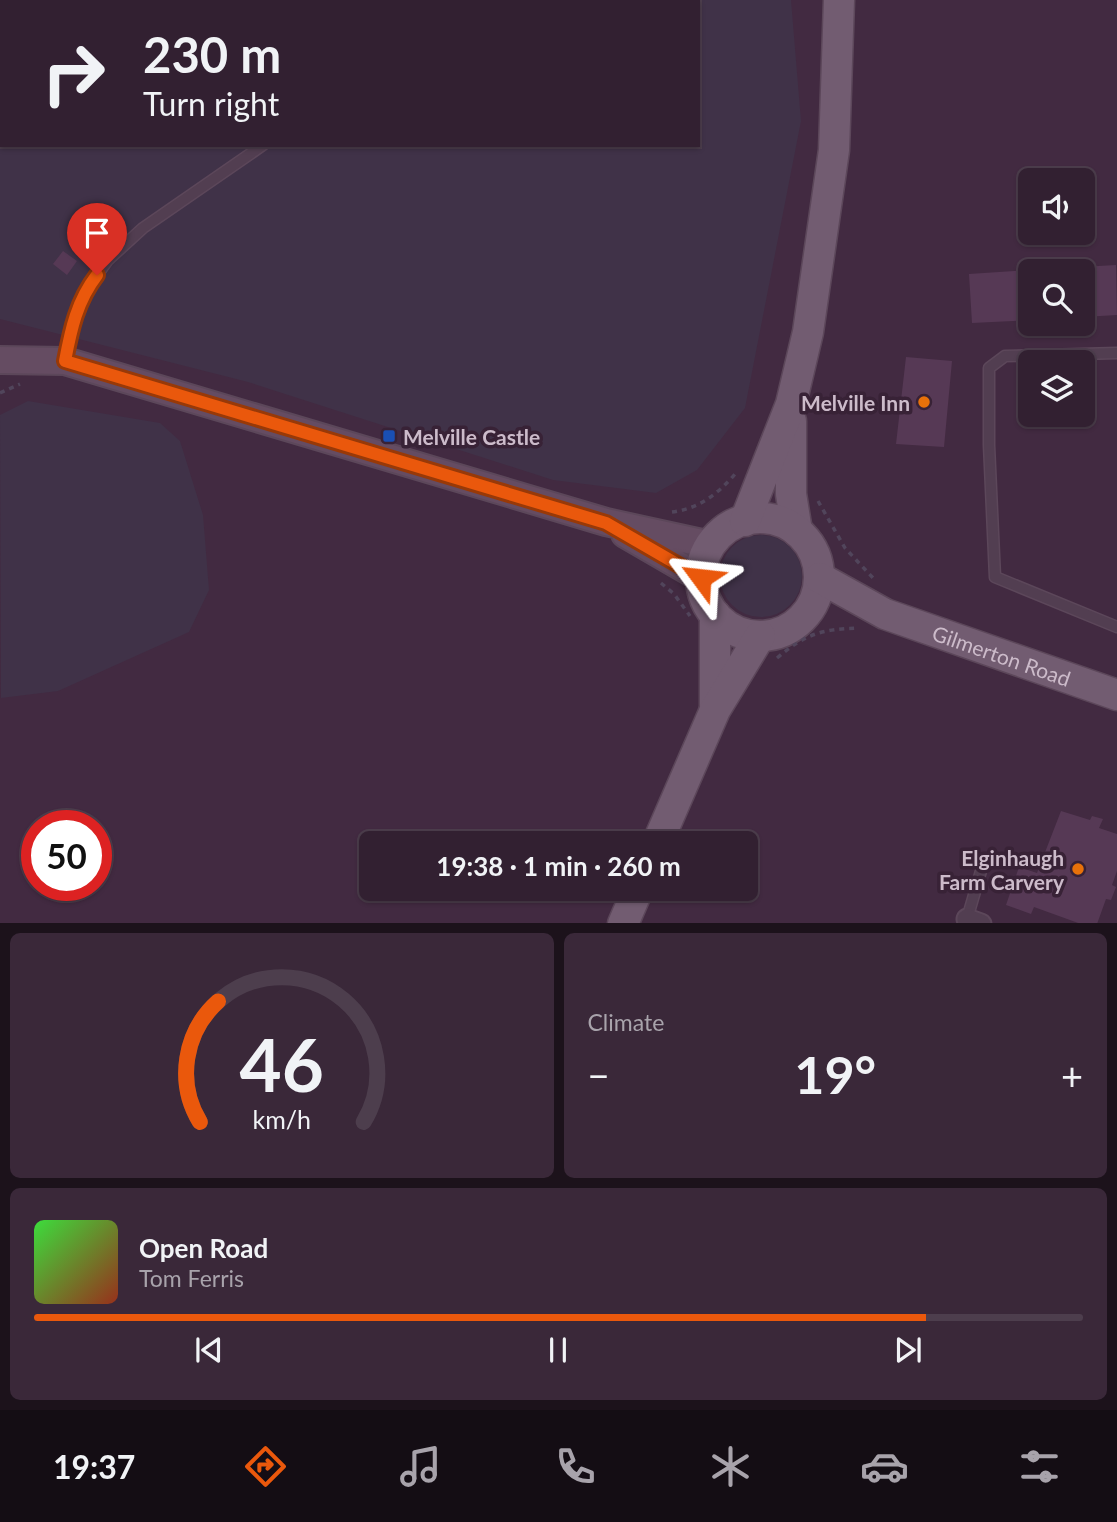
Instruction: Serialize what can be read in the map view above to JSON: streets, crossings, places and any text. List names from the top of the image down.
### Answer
{
  "streets": {
    "main road": ["Gilmerton Road"]
  },
  "places": {
    "other": ["Melville Inn", "Elginhaugh Farm Carvery"],
    "transit": ["Melville Castle"]
  },
  "page": {
    "turn": ["230 m", "Turn right"],
    "limit": "50",
    "trip": "19:38 · 1 min · 260 m",
    "tile": "Climate",
    "heat": ["−", "19°", "+"],
    "song": ["Open Road", "Tom Ferris"],
    "tabs": "19:37",
    "gauge": ["46", "km/h"]
  }
}
